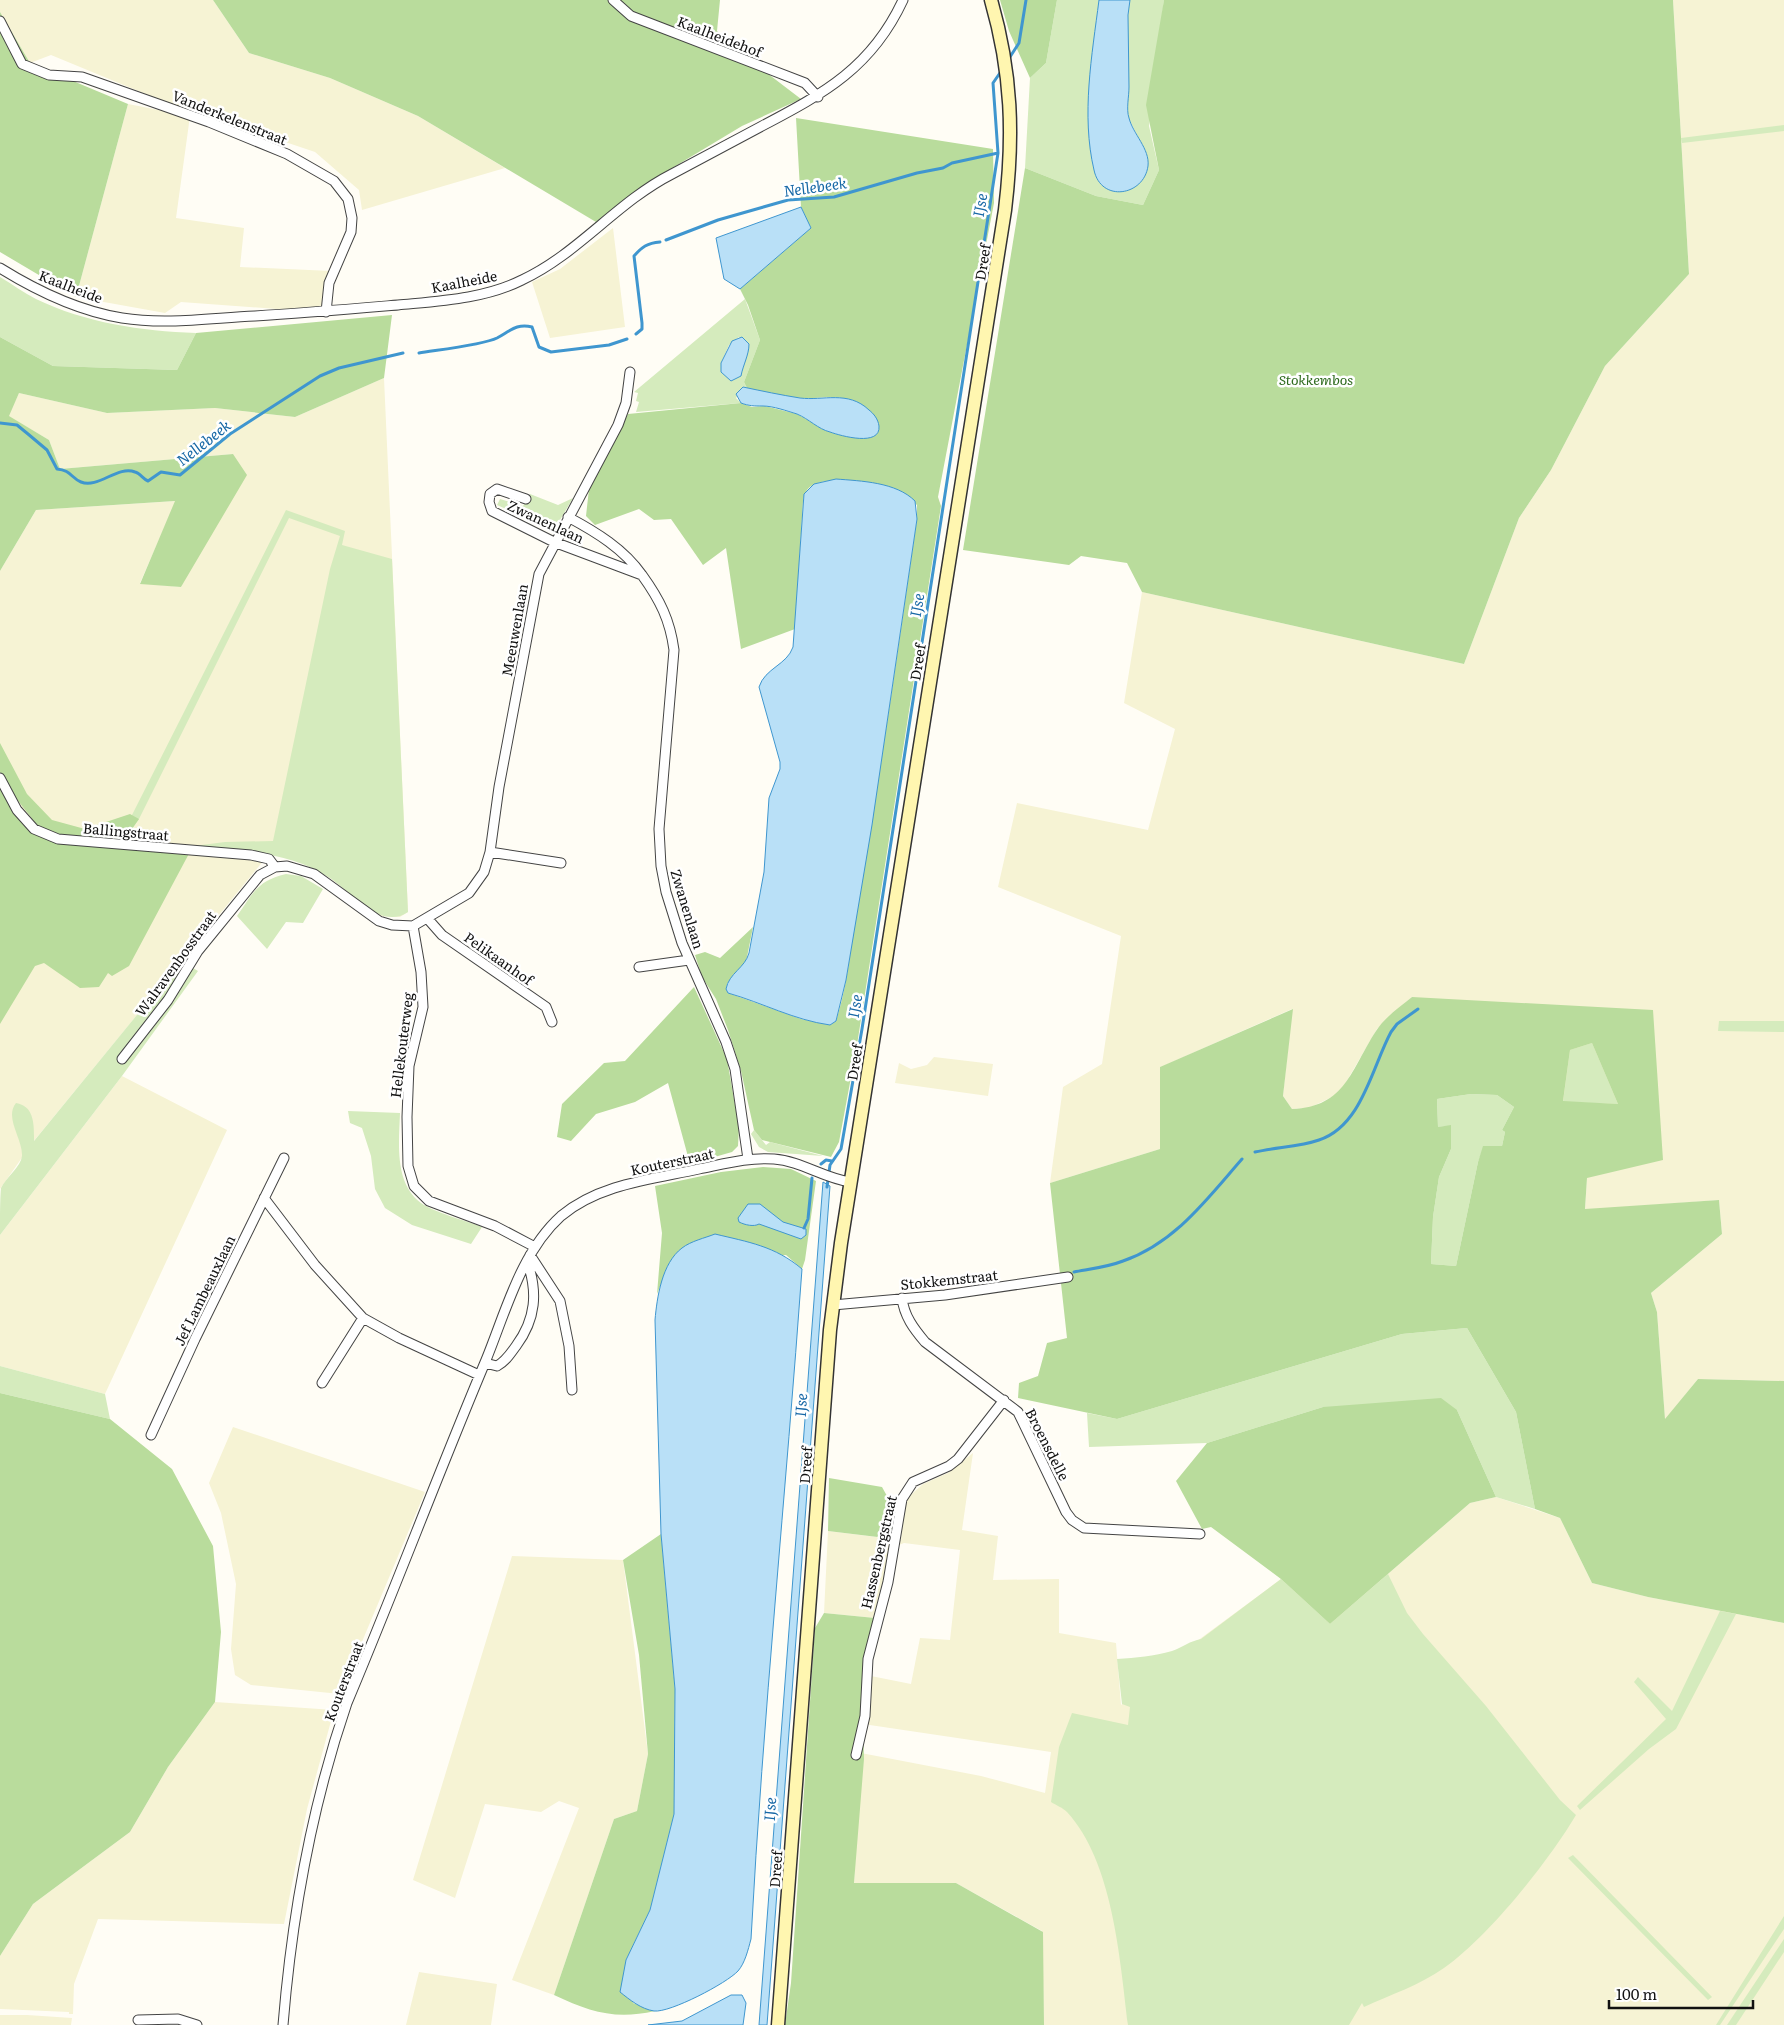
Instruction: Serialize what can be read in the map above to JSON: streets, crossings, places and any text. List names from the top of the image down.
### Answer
{
  "streets": {
    "main road": ["Dreef"],
    "street": [
      "Kaalheidehof",
      "Vanderkelenstraat",
      "Kaalheide",
      "Zwanenlaan",
      "Meeuwenlaan",
      "Ballingstraat",
      "Pelikaanhof",
      "Walravenbosstraat",
      "Hellekouterweg",
      "Kouterstraat",
      "Stokkemstraat",
      "Jef Lambeauxlaan",
      "Broensdelle",
      "Hassenbergstraat"
    ]
  },
  "crossings": [
    ["Kaalheidehof", "Kaalheide"],
    ["Vanderkelenstraat", "Kaalheide"],
    ["Dreef", "Kouterstraat"],
    ["Dreef", "Stokkemstraat"],
    ["Zwanenlaan", "Meeuwenlaan"],
    ["Zwanenlaan", "Kouterstraat"],
    ["Meeuwenlaan", "Pelikaanhof"],
    ["Meeuwenlaan", "Hellekouterweg"],
    ["Ballingstraat", "Walravenbosstraat"],
    ["Hellekouterweg", "Kouterstraat"],
    ["Stokkemstraat", "Broensdelle"],
    ["Broensdelle", "Hassenbergstraat"]
  ],
  "water": ["Nellebeek", "IJse"],
  "parks": ["Stokkembos"],
  "scale_bar": "100 m"
}
